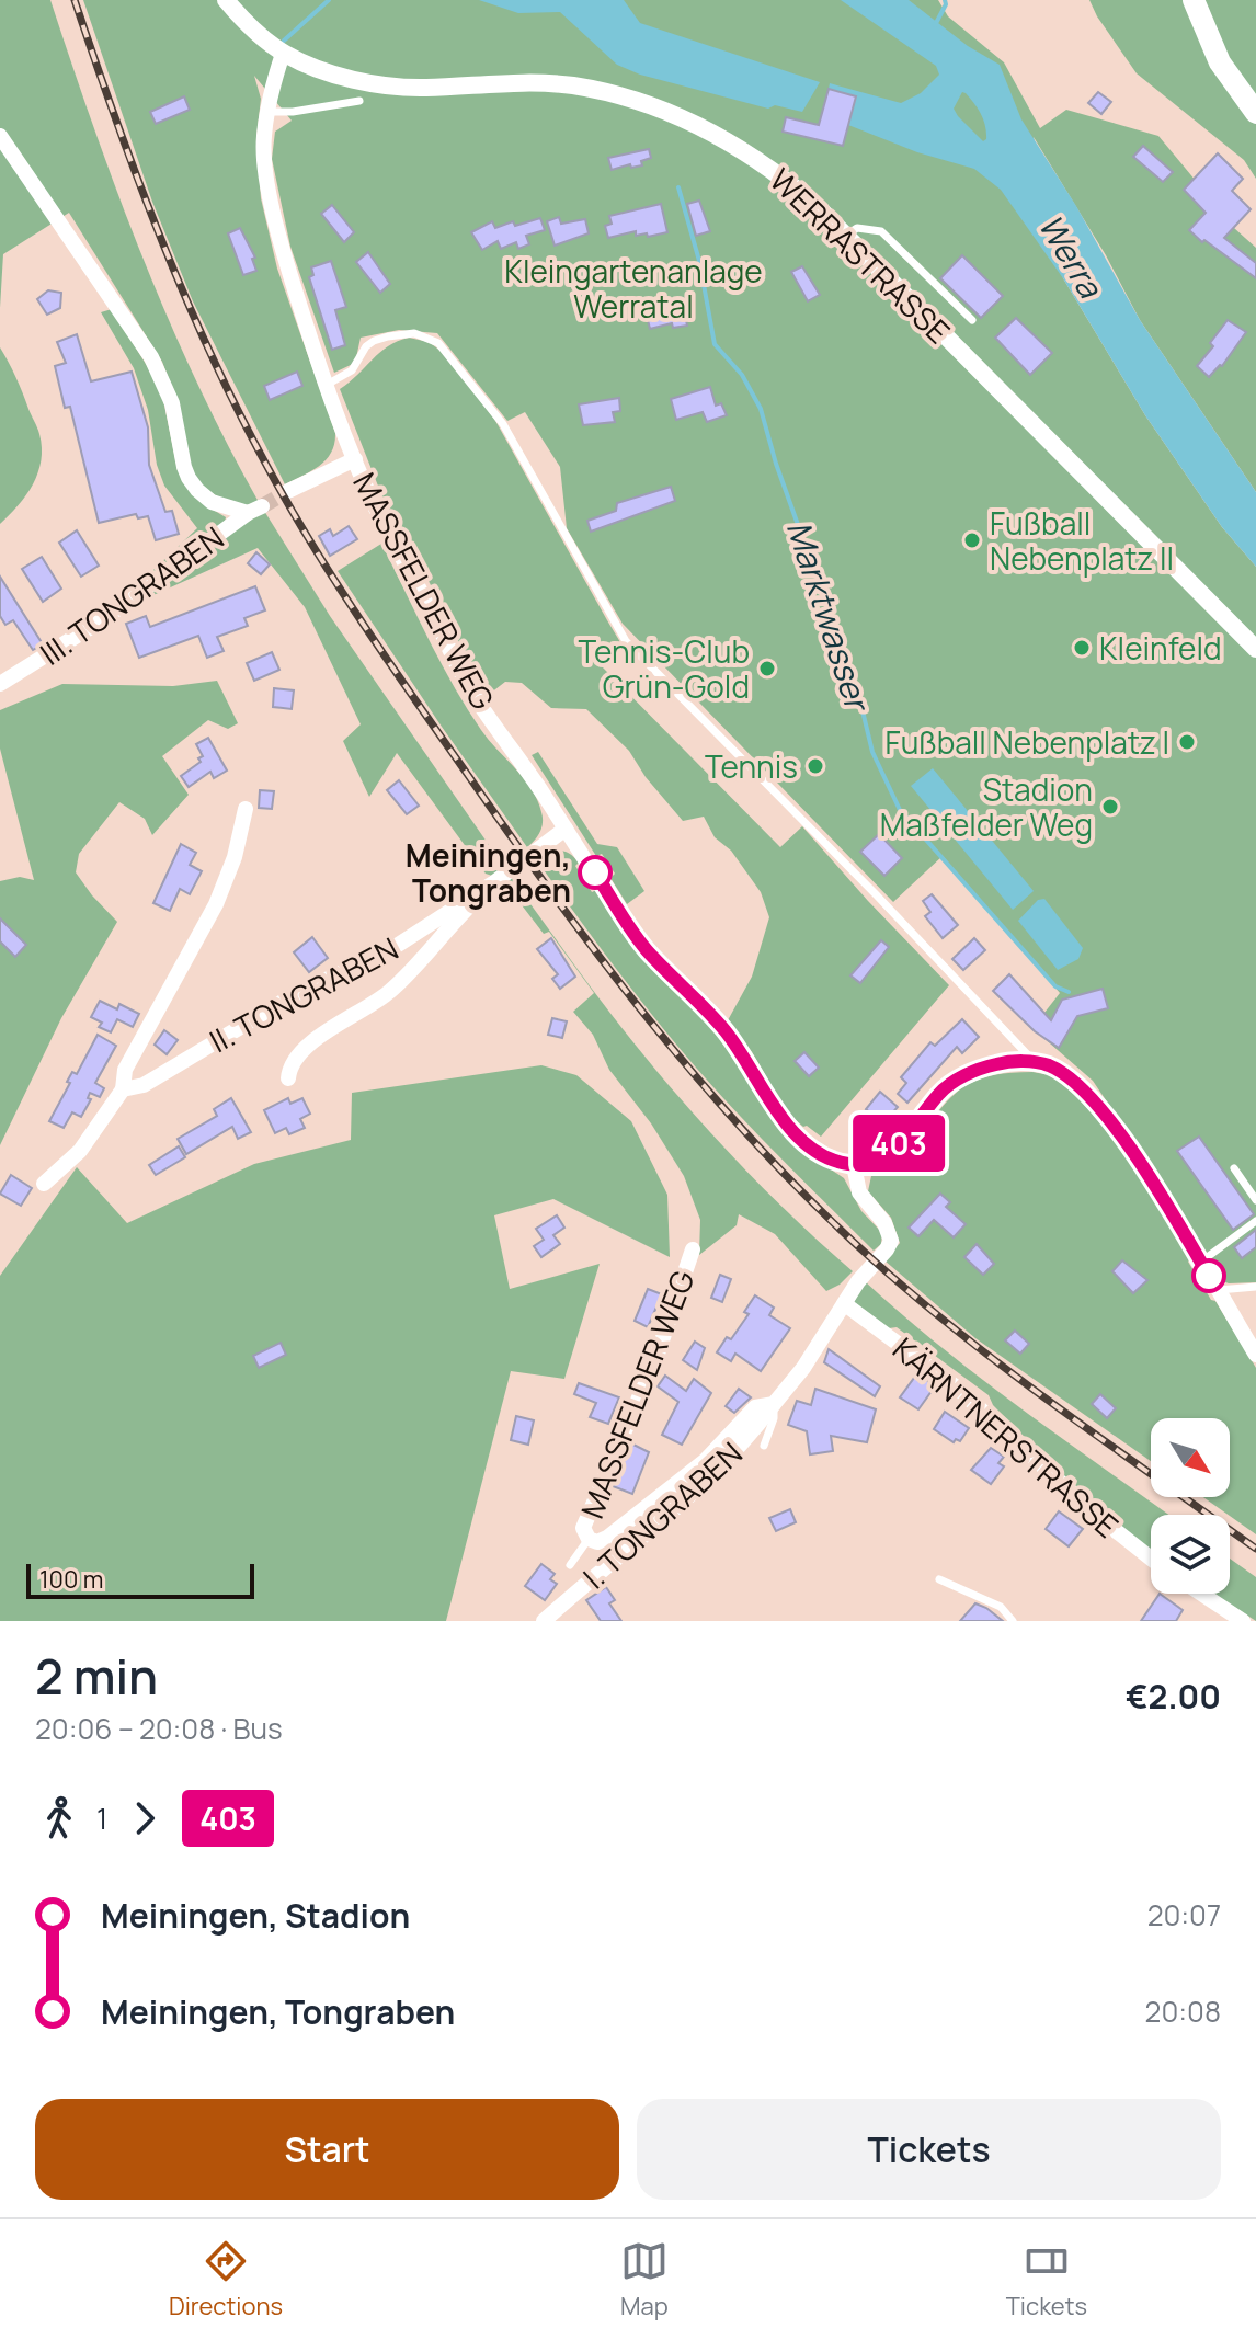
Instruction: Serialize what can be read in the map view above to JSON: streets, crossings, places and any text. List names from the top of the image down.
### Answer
{
  "streets": {
    "street": [
      "WERRASTRASSE",
      "MASSFELDER WEG",
      "III. TONGRABEN",
      "II. TONGRABEN",
      "KÄRNTNERSTRASSE",
      "I. TONGRABEN"
    ]
  },
  "crossings": [
    ["WERRASTRASSE", "MASSFELDER WEG"],
    ["MASSFELDER WEG", "II. TONGRABEN"],
    ["MASSFELDER WEG", "KÄRNTNERSTRASSE"],
    ["MASSFELDER WEG", "I. TONGRABEN"]
  ],
  "water": ["Werra", "Marktwasser"],
  "parks": ["Kleingartenanlage Werratal"],
  "places": [
    "Fußball Nebenplatz II",
    "Kleinfeld",
    "Tennis-Club Grün-Gold",
    "Fußball Nebenplatz I",
    "Tennis",
    "Stadion Maßfelder Weg",
    "Meiningen, Tongraben"
  ],
  "lines": ["bus line 403"],
  "scale_bar": "100 m",
  "north": "bottom right",
  "page": {
    "on_map": "403",
    "scale": "100 m",
    "heading": ["2 min", "20:06 – 20:08 · Bus", "€2.00"],
    "legs": ["1", "403"],
    "list": [
      {
        "name": "Meiningen, Stadion",
        "value": "20:07"
      },
      {
        "name": "Meiningen, Tongraben",
        "value": "20:08"
      }
    ],
    "buttons": ["Start", "Tickets"],
    "tabs": ["Directions", "Map", "Tickets"]
  }
}
